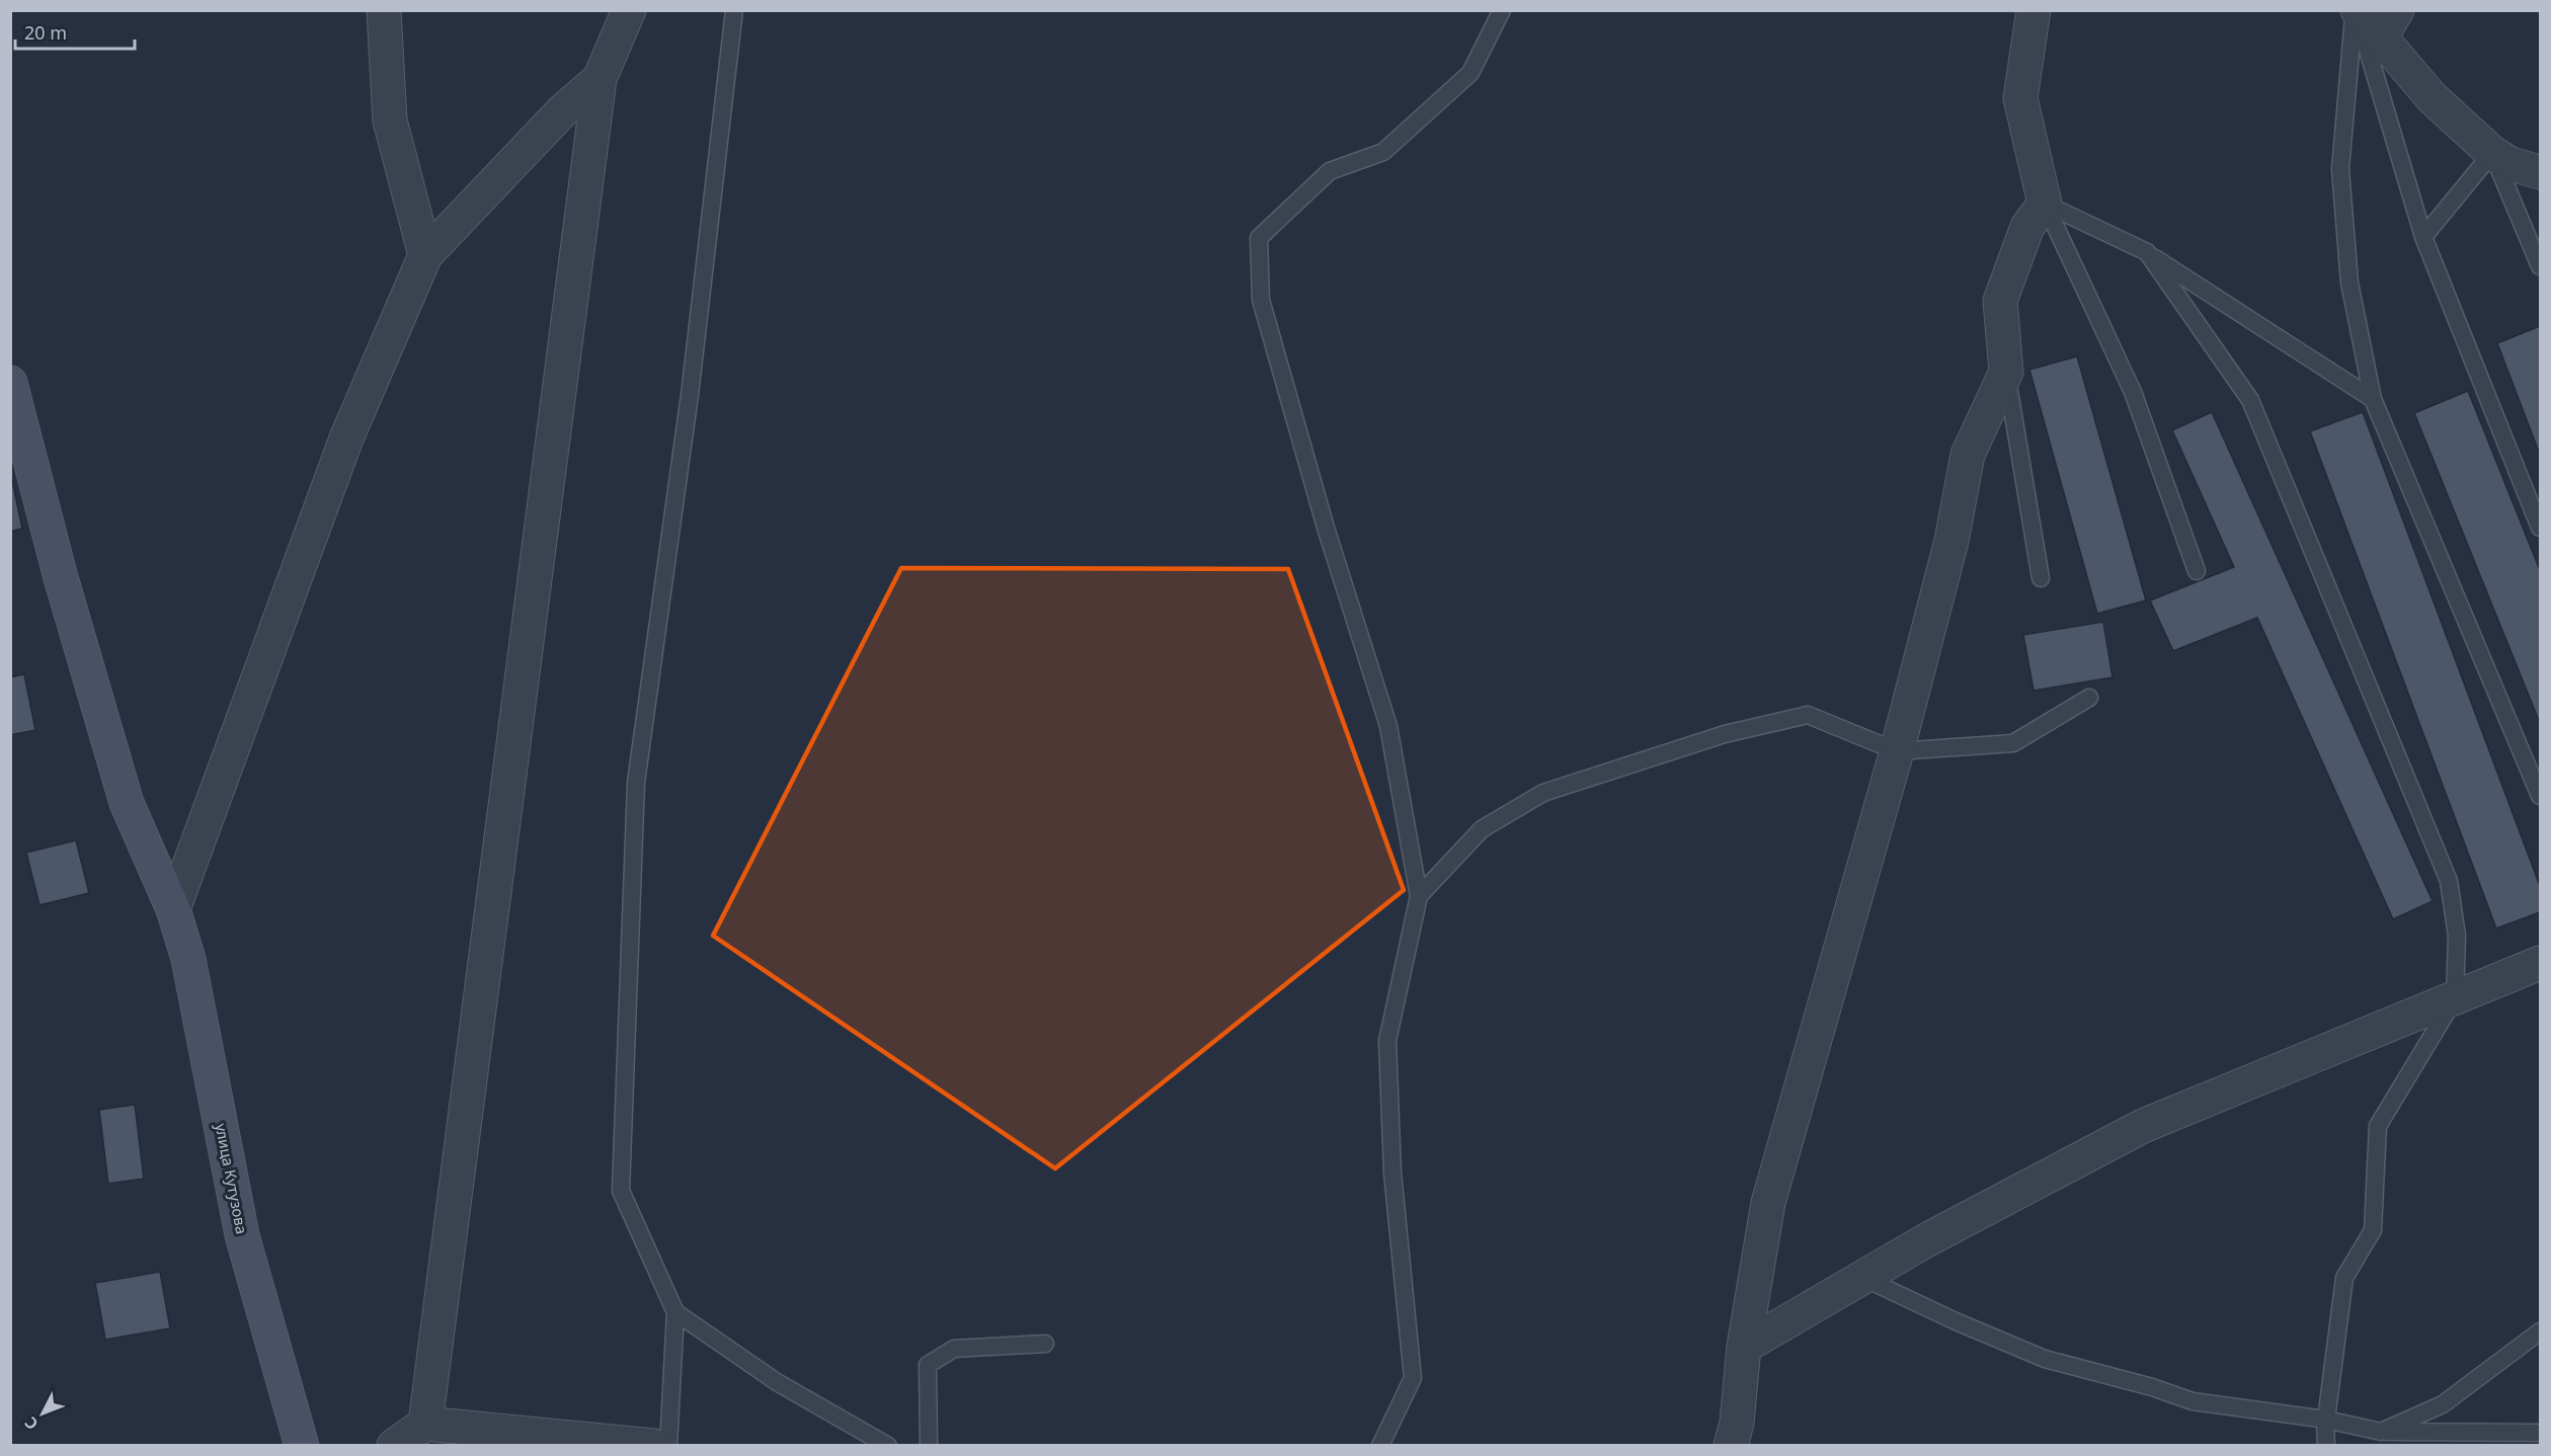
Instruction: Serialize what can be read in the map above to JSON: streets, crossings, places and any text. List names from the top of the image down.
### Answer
{
  "streets": {
    "street": ["улица Кутузова"]
  },
  "scale_bar": "20 m",
  "north": "bottom left"
}
